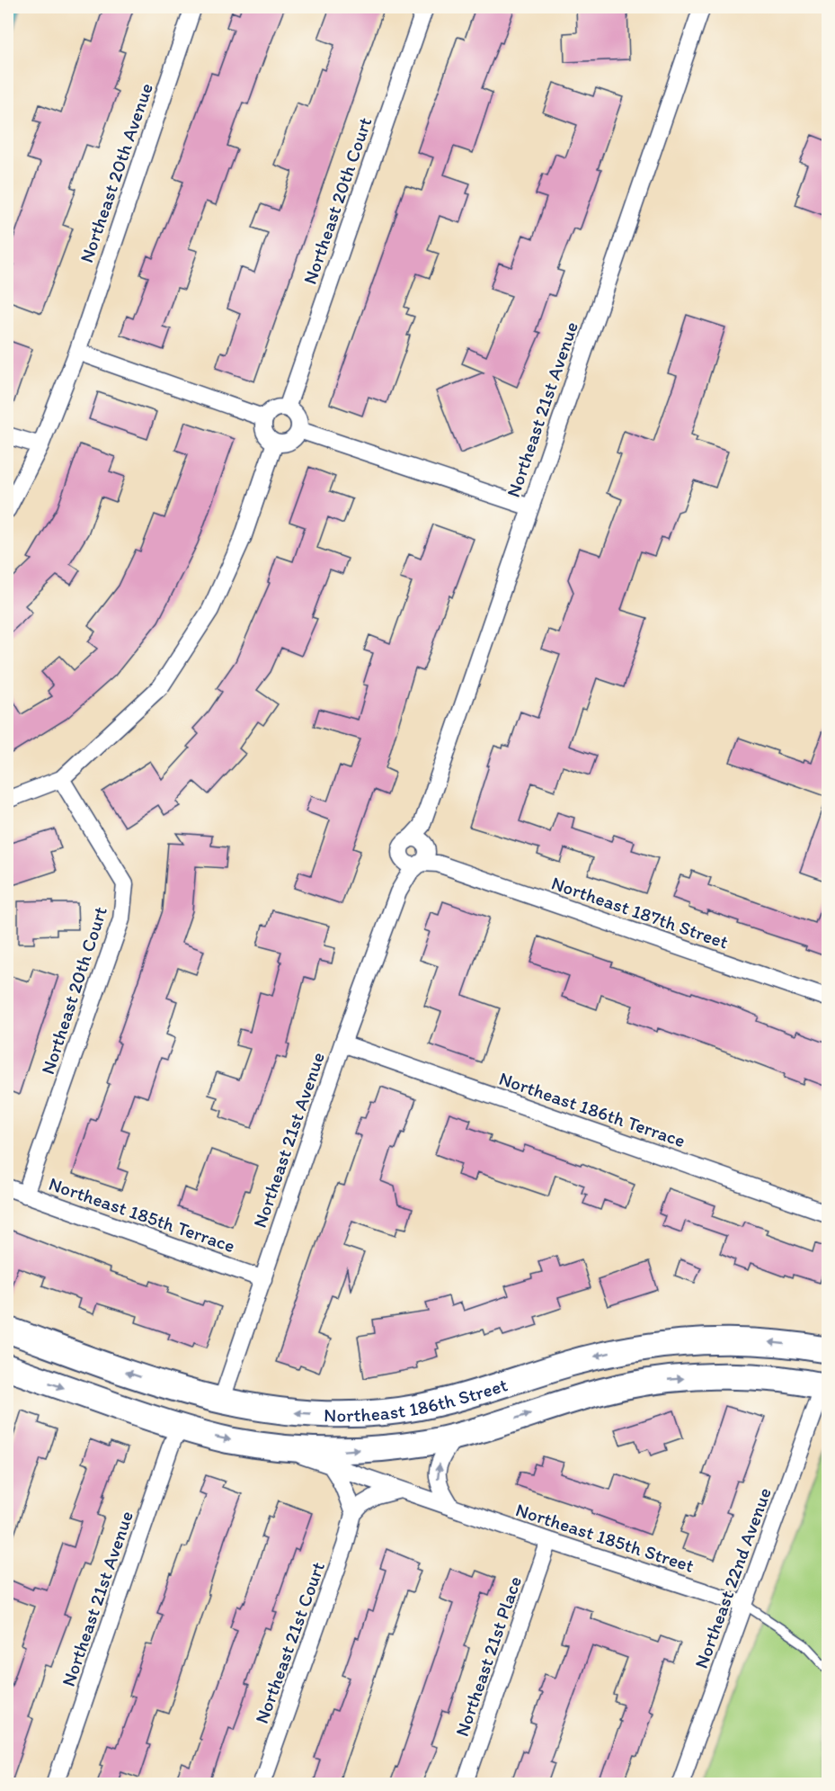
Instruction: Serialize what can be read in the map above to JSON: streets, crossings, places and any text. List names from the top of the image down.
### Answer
{
  "streets": {
    "main road": ["Northeast 186th Street"],
    "street": [
      "Northeast 20th Avenue",
      "Northeast 20th Court",
      "Northeast 21st Avenue",
      "Northeast 187th Street",
      "Northeast 186th Terrace",
      "Northeast 185th Terrace",
      "Northeast 185th Street",
      "Northeast 22nd Avenue",
      "Northeast 21st Court",
      "Northeast 21st Place"
    ]
  },
  "crossings": [
    ["Northeast 20th Court", "Northeast 185th Terrace"],
    ["Northeast 21st Avenue", "Northeast 187th Street"],
    ["Northeast 21st Avenue", "Northeast 186th Terrace"],
    ["Northeast 21st Avenue", "Northeast 185th Terrace"],
    ["Northeast 21st Avenue", "Northeast 186th Street"],
    ["Northeast 186th Street", "Northeast 185th Street"],
    ["Northeast 186th Street", "Northeast 22nd Avenue"],
    ["Northeast 185th Street", "Northeast 22nd Avenue"],
    ["Northeast 185th Street", "Northeast 21st Place"]
  ]
}
